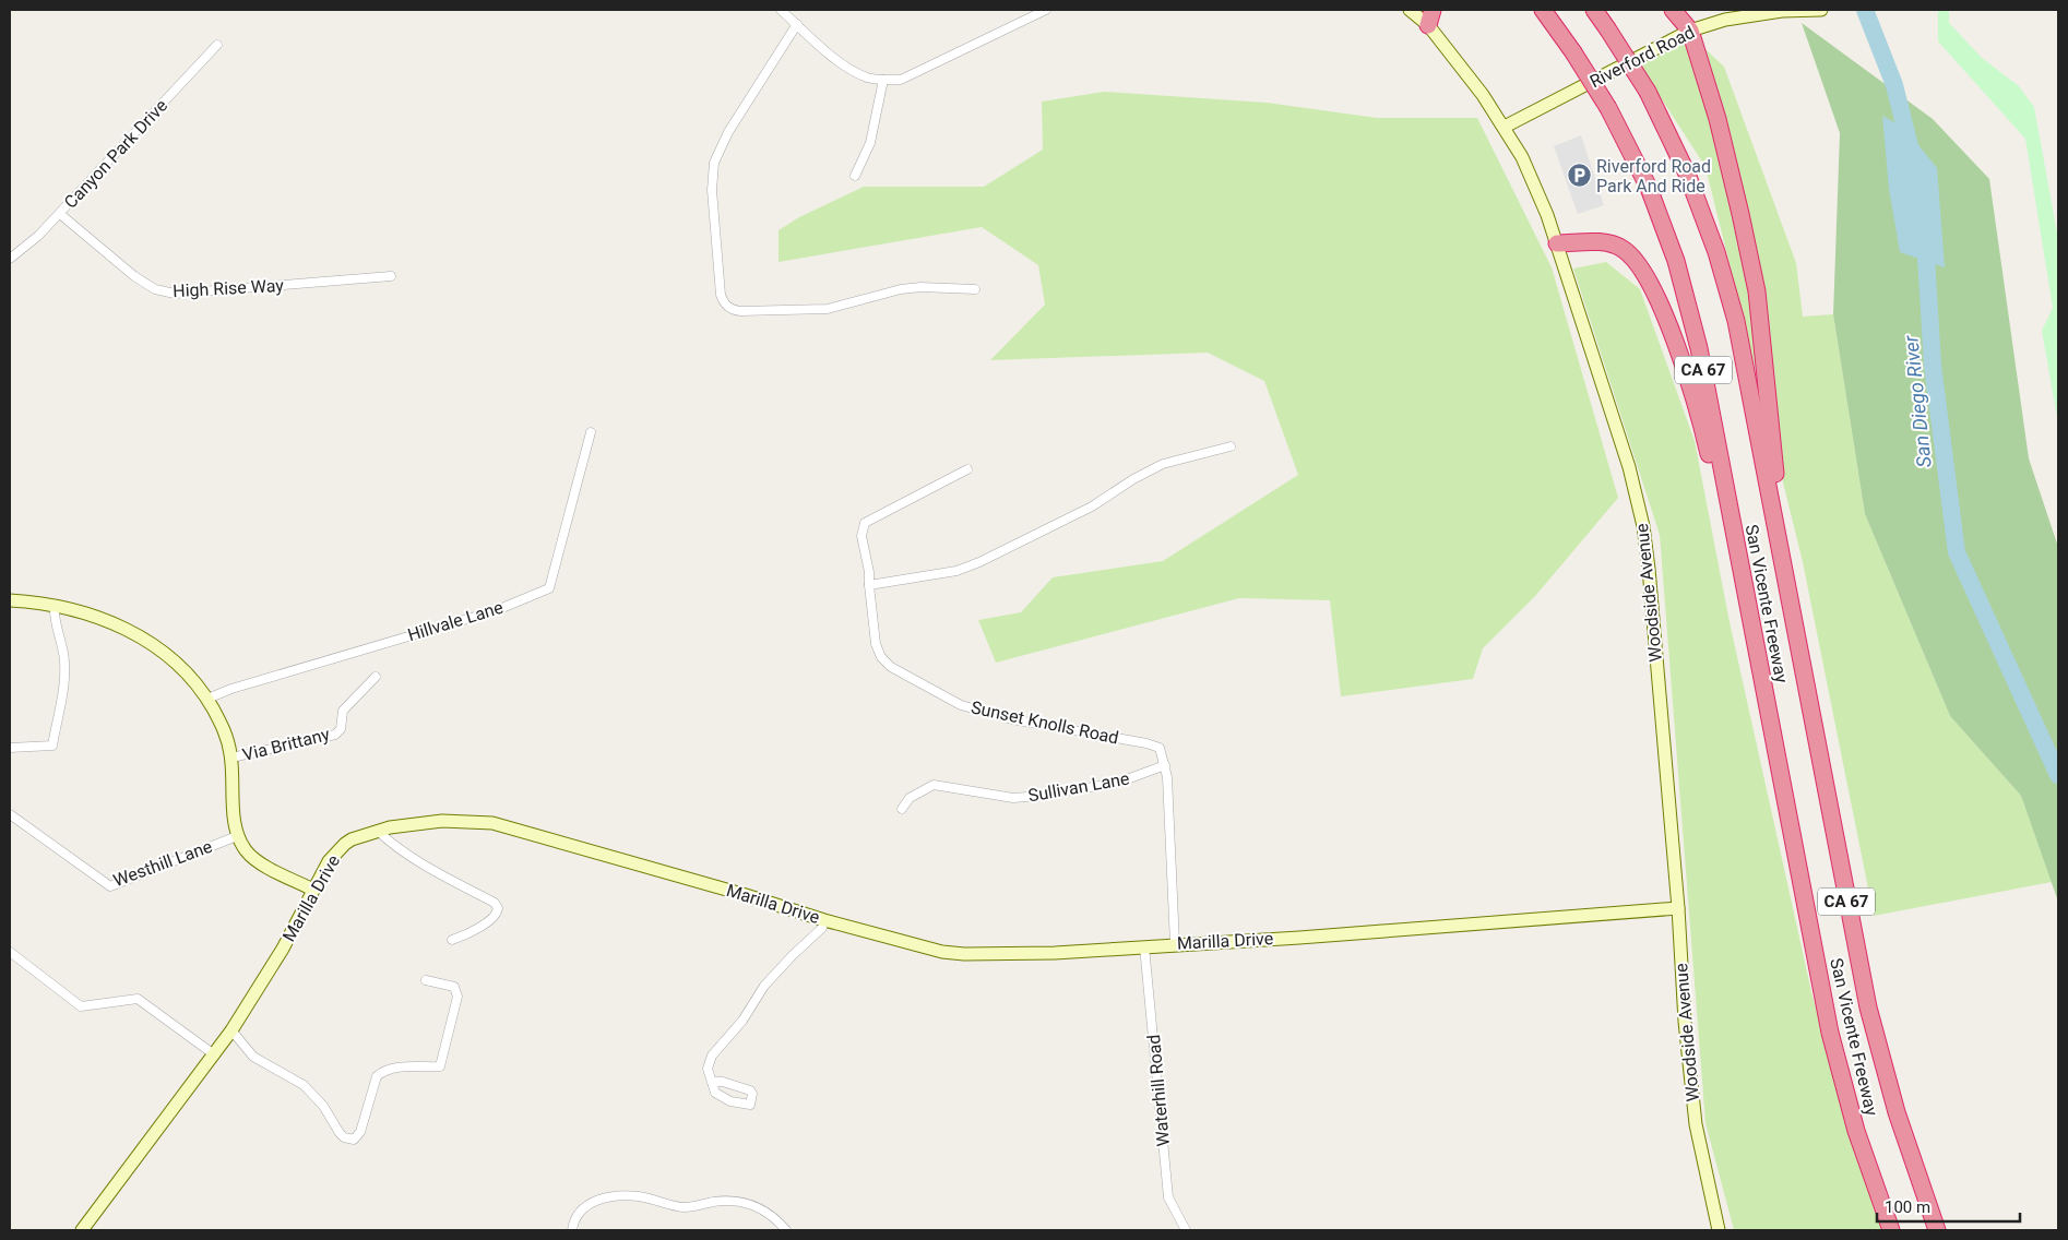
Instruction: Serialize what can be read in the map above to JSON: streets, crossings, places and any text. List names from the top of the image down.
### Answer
{
  "streets": {
    "highway": ["CA 67", "San Vicente Freeway"],
    "street": [
      "Riverford Road",
      "Canyon Park Drive",
      "High Rise Way",
      "Woodside Avenue",
      "Hillvale Lane",
      "Sunset Knolls Road",
      "Via Brittany",
      "Sullivan Lane",
      "Westhill Lane",
      "Marilla Drive",
      "Waterhill Road"
    ]
  },
  "crossings": [
    ["Riverford Road", "Woodside Avenue"],
    ["Canyon Park Drive", "High Rise Way"],
    ["Woodside Avenue", "Marilla Drive"],
    ["Sunset Knolls Road", "Sullivan Lane"],
    ["Marilla Drive", "Waterhill Road"]
  ],
  "water": ["San Diego River"],
  "places": {
    "parking": ["Riverford Road Park And Ride"]
  },
  "scale_bar": "100 m"
}
